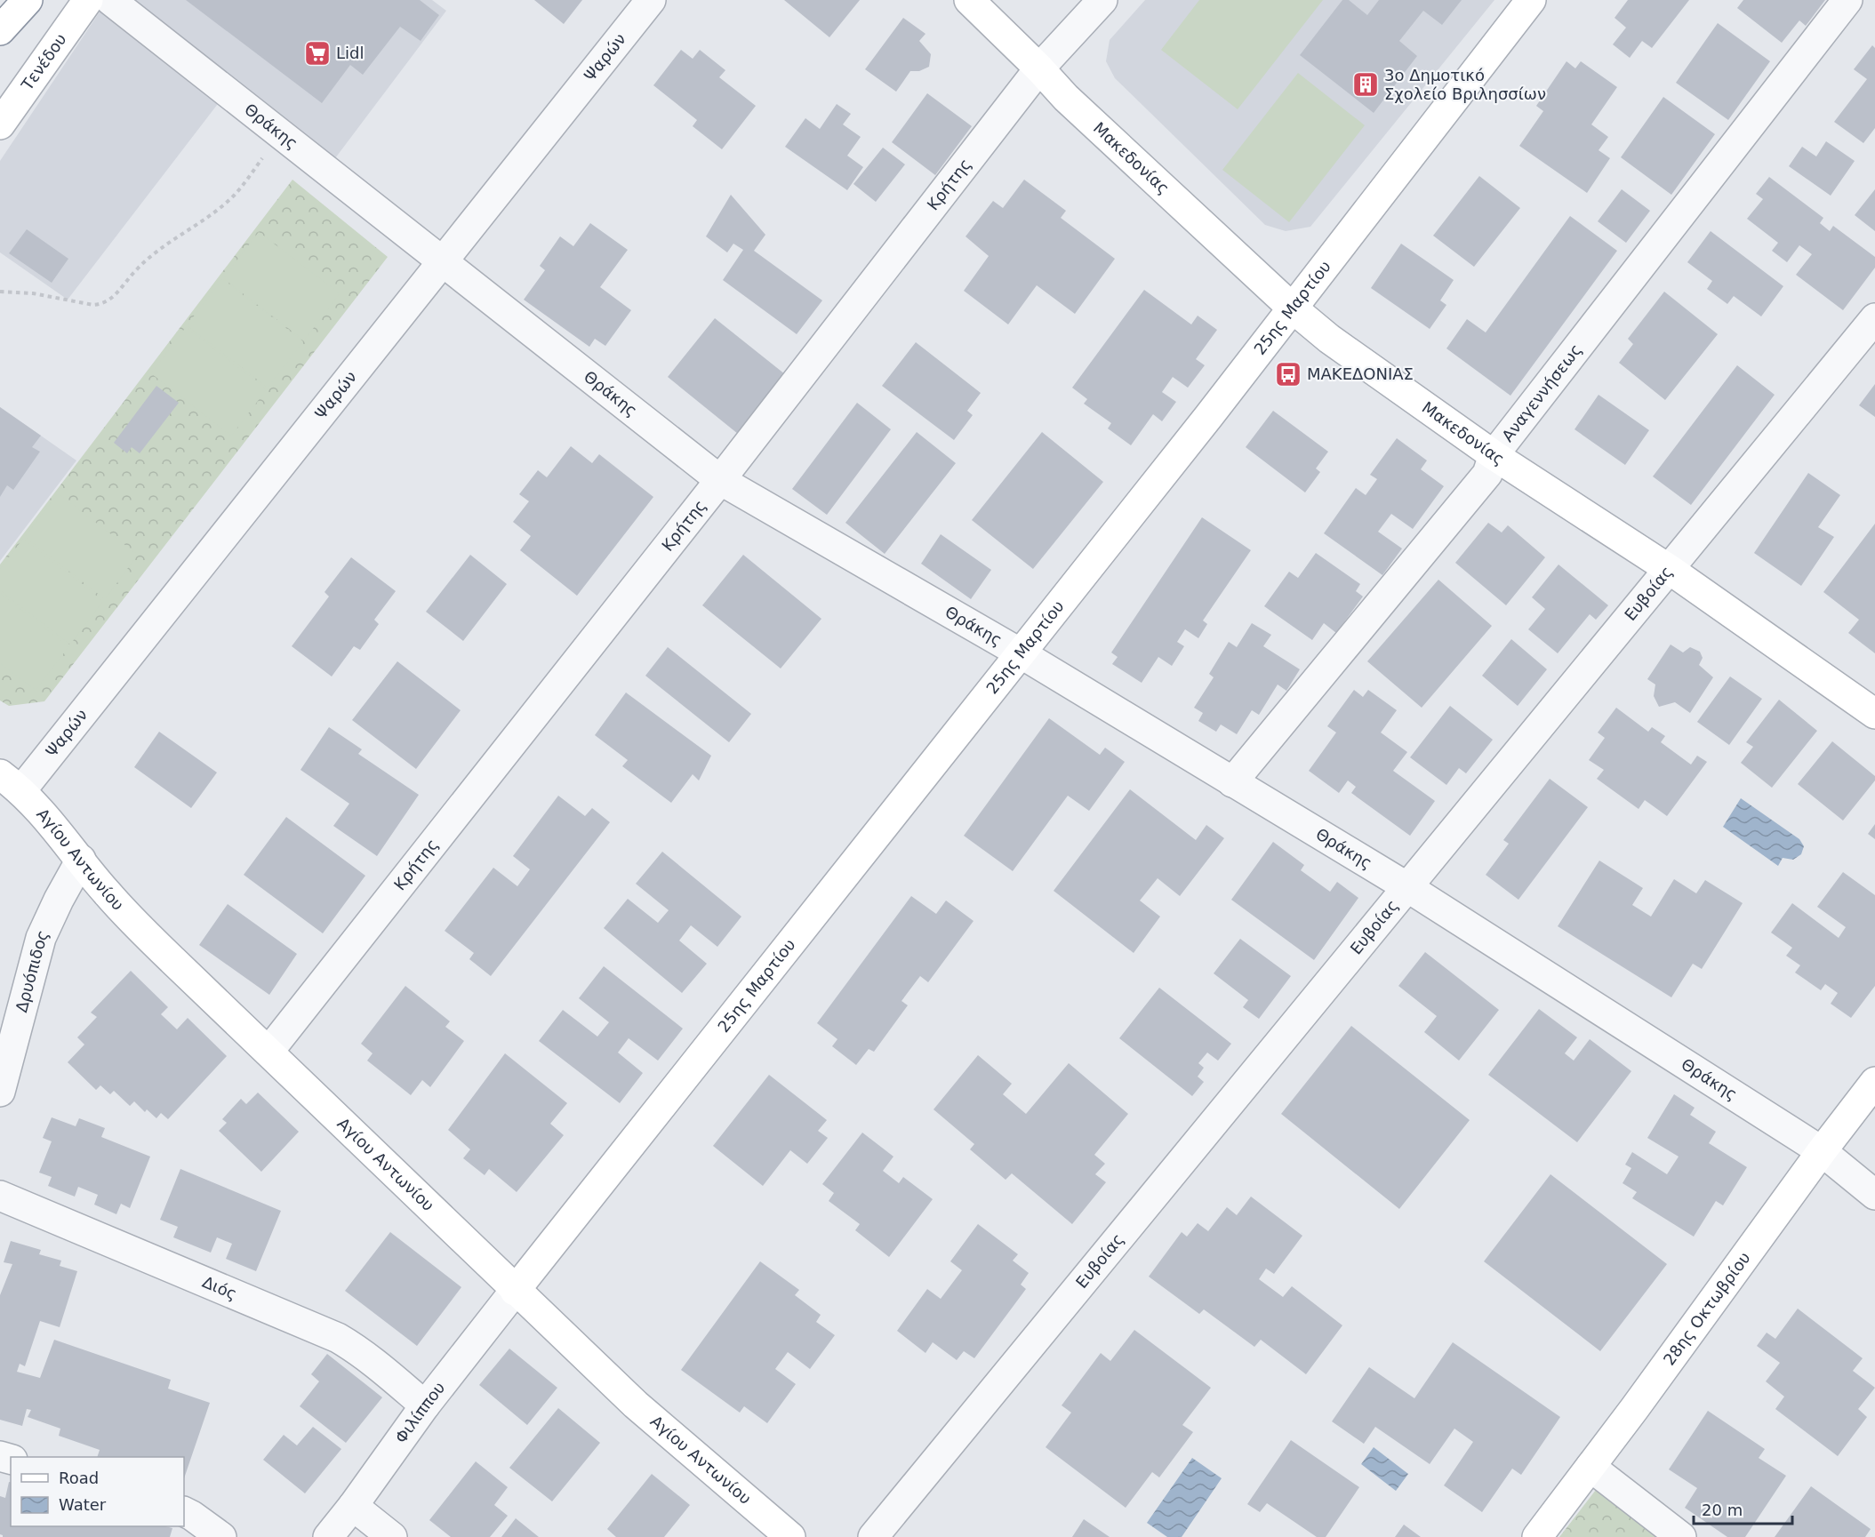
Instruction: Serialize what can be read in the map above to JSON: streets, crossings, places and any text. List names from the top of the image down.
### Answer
{
  "streets": {
    "main road": [
      "Τενέδου",
      "Μακεδονίας",
      "25ης Μαρτίου",
      "Αγίου Αντωνίου",
      "28ης Οκτωβρίου"
    ],
    "street": [
      "Ψαρών",
      "Θράκης",
      "Κρήτης",
      "Αναγεννήσεως",
      "Ευβοίας",
      "Δρυόπιδος",
      "Διός",
      "Φιλίππου"
    ]
  },
  "crossings": [
    ["Ψαρών", "Θράκης"],
    ["Ψαρών", "Αγίου Αντωνίου"],
    ["Θράκης", "Κρήτης"],
    ["Θράκης", "25ης Μαρτίου"],
    ["Θράκης", "Αναγεννήσεως"],
    ["Θράκης", "Ευβοίας"],
    ["Θράκης", "28ης Οκτωβρίου"],
    ["Μακεδονίας", "Κρήτης"],
    ["Μακεδονίας", "25ης Μαρτίου"],
    ["Μακεδονίας", "Αναγεννήσεως"],
    ["Μακεδονίας", "Ευβοίας"],
    ["Κρήτης", "Αγίου Αντωνίου"],
    ["25ης Μαρτίου", "Αγίου Αντωνίου"],
    ["25ης Μαρτίου", "Φιλίππου"],
    ["Αγίου Αντωνίου", "Δρυόπιδος"],
    ["Αγίου Αντωνίου", "Φιλίππου"],
    ["Διός", "Φιλίππου"]
  ],
  "places": {
    "supermarket": ["Lidl"],
    "building": ["3ο Δημοτικό Σχολείο Βριλησσίων"],
    "bus stop": ["ΜΑΚΕΔΟΝΙΑΣ"]
  },
  "legend": ["Road", "Water"],
  "scale_bar": "20 m"
}
